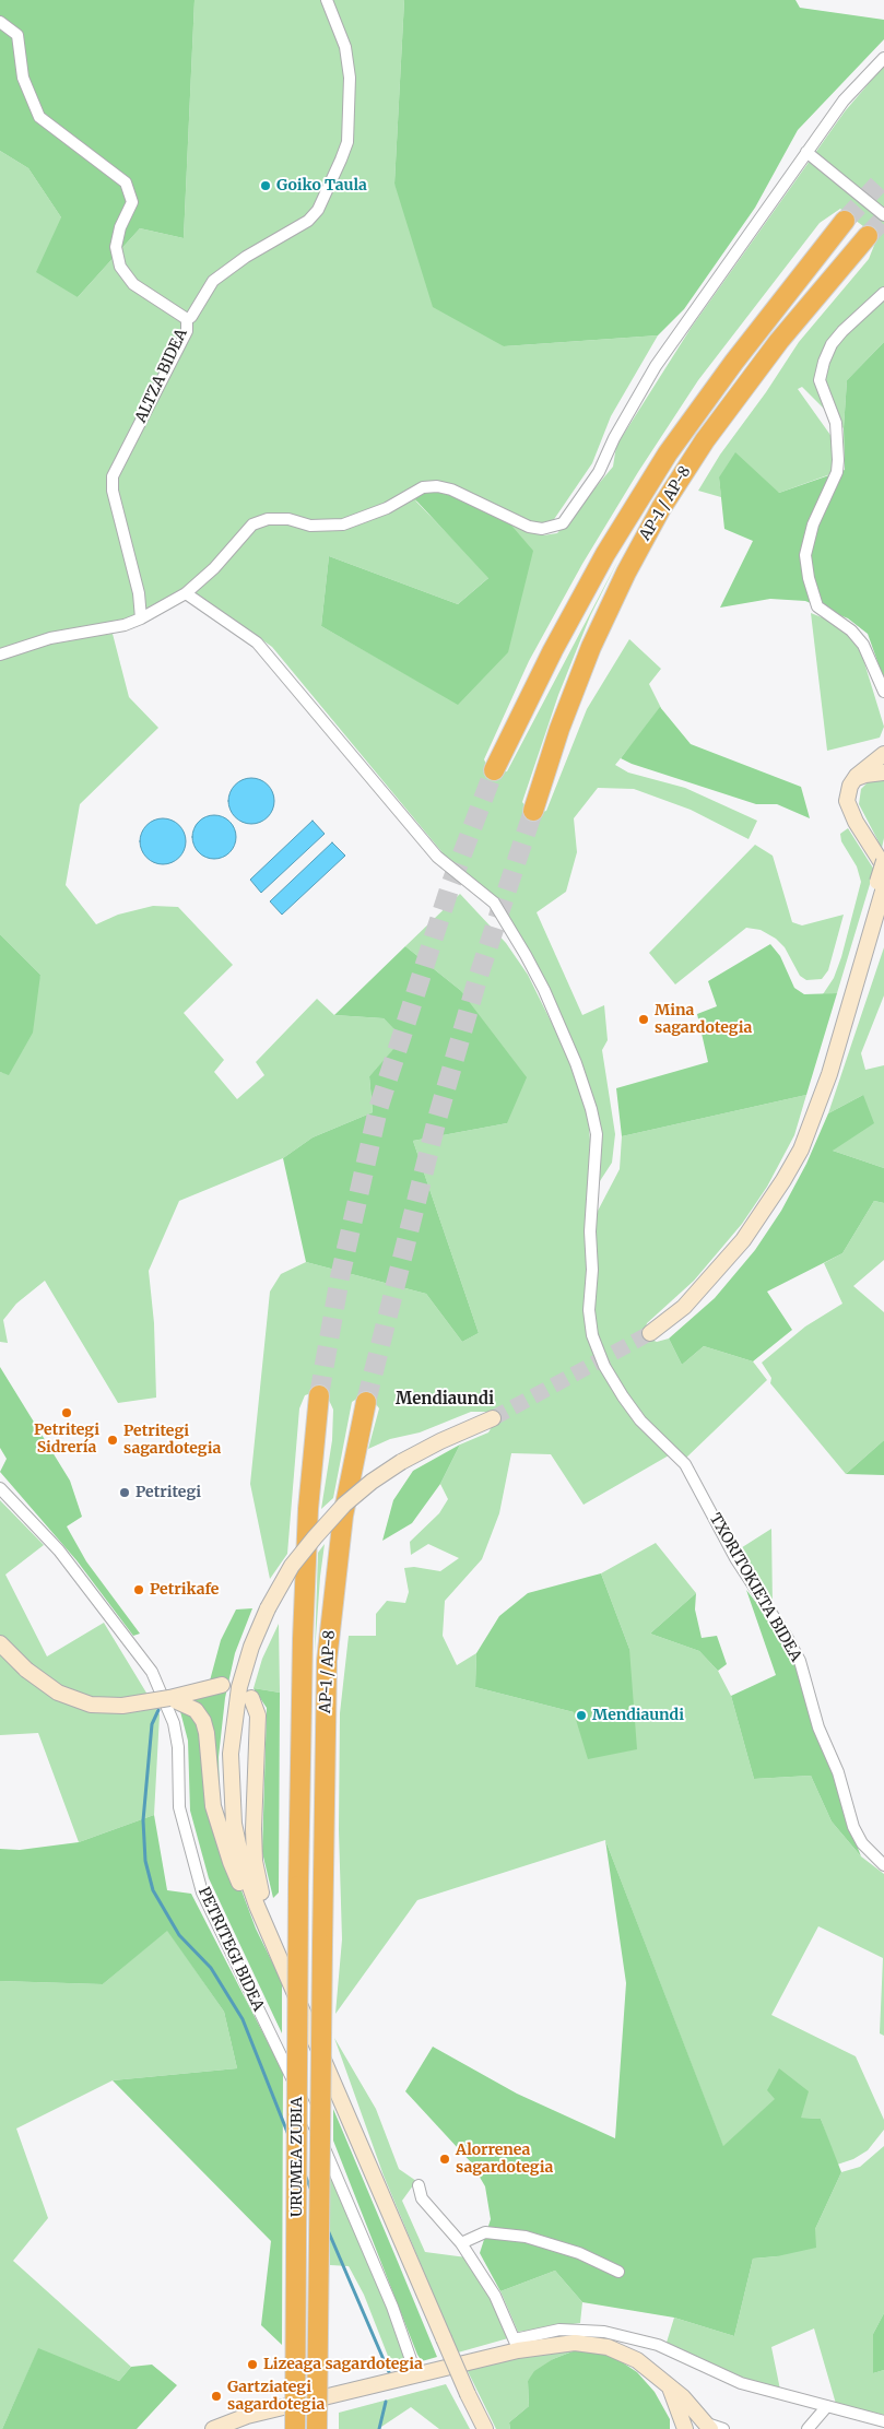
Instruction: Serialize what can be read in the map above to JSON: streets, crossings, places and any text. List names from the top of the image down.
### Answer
{
  "streets": {
    "highway": ["AP-1 / AP-8", "URUMEA ZUBIA"],
    "street": ["ALTZA BIDEA", "TXORITOKIETA BIDEA", "PETRITEGI BIDEA"]
  },
  "crossings": [
    ["AP-1 / AP-8", "URUMEA ZUBIA"]
  ],
  "districts": ["Mendiaundi"],
  "places": [
    "Goiko Taula",
    "Mina sagardotegia",
    "Petritegi Sidrería",
    "Petritegi sagardotegia",
    "Petritegi",
    "Petrikafe",
    "Mendiaundi",
    "Alorrenea sagardotegia",
    "Lizeaga sagardotegia",
    "Gartziategi sagardotegia"
  ]
}
